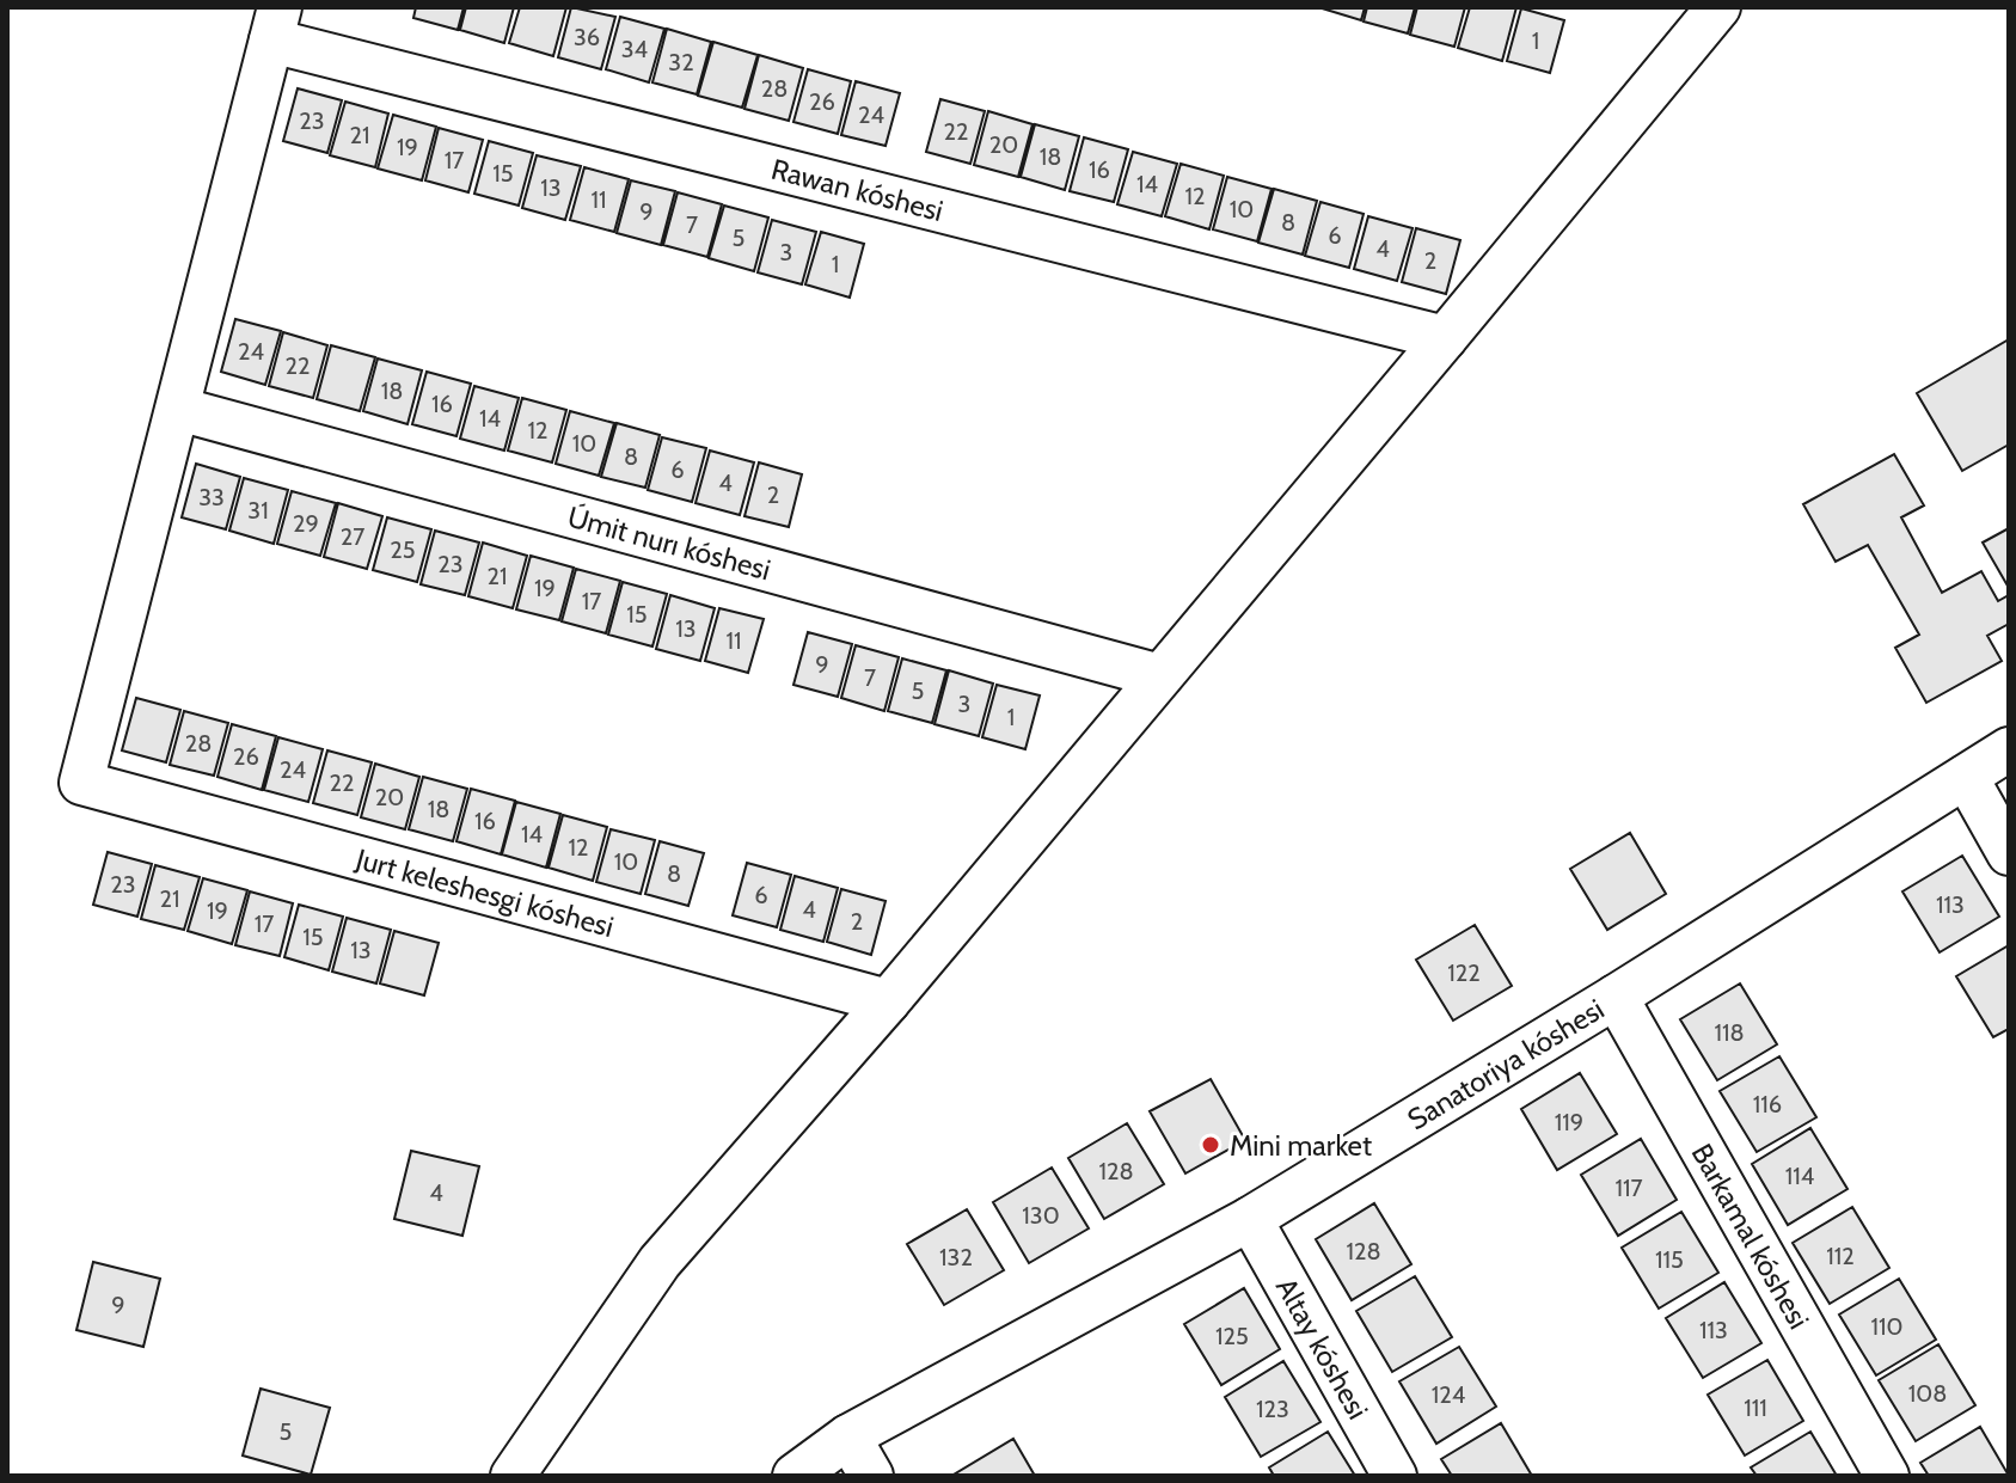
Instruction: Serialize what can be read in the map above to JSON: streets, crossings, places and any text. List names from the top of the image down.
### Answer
{
  "streets": {
    "street": [
      "Rawan kóshesi",
      "Úmit nurı kóshesi",
      "Jurt keleshesgi kóshesi",
      "Sanatoriya kóshesi",
      "Barkamal kóshesi",
      "Altay kóshesi"
    ]
  },
  "crossings": [
    ["Úmit nurı kóshesi", "Jurt keleshesgi kóshesi"],
    ["Sanatoriya kóshesi", "Barkamal kóshesi"],
    ["Sanatoriya kóshesi", "Altay kóshesi"]
  ],
  "places": ["Mini market"],
  "house_numbers": [
    "36",
    "1",
    "34",
    "32",
    "28",
    "26",
    "24",
    "23",
    "22",
    "21",
    "20",
    "19",
    "18",
    "17",
    "16",
    "15",
    "14",
    "13",
    "12",
    "11",
    "10",
    "9",
    "8",
    "7",
    "6",
    "5",
    "4",
    "3",
    "2",
    "1",
    "24",
    "22",
    "18",
    "16",
    "14",
    "12",
    "10",
    "8",
    "6",
    "4",
    "2",
    "33",
    "31",
    "29",
    "27",
    "25",
    "23",
    "21",
    "19",
    "17",
    "15",
    "13",
    "11",
    "9",
    "7",
    "5",
    "3",
    "1",
    "28",
    "26",
    "24",
    "22",
    "20",
    "18",
    "16",
    "14",
    "12",
    "10",
    "8",
    "23",
    "6",
    "21",
    "113",
    "4",
    "19",
    "2",
    "17",
    "15",
    "13",
    "122",
    "118",
    "116",
    "119",
    "128",
    "114",
    "117",
    "4",
    "130",
    "128",
    "112",
    "132",
    "115",
    "9",
    "110",
    "113",
    "125",
    "108",
    "124",
    "111",
    "123",
    "5"
  ]
}
